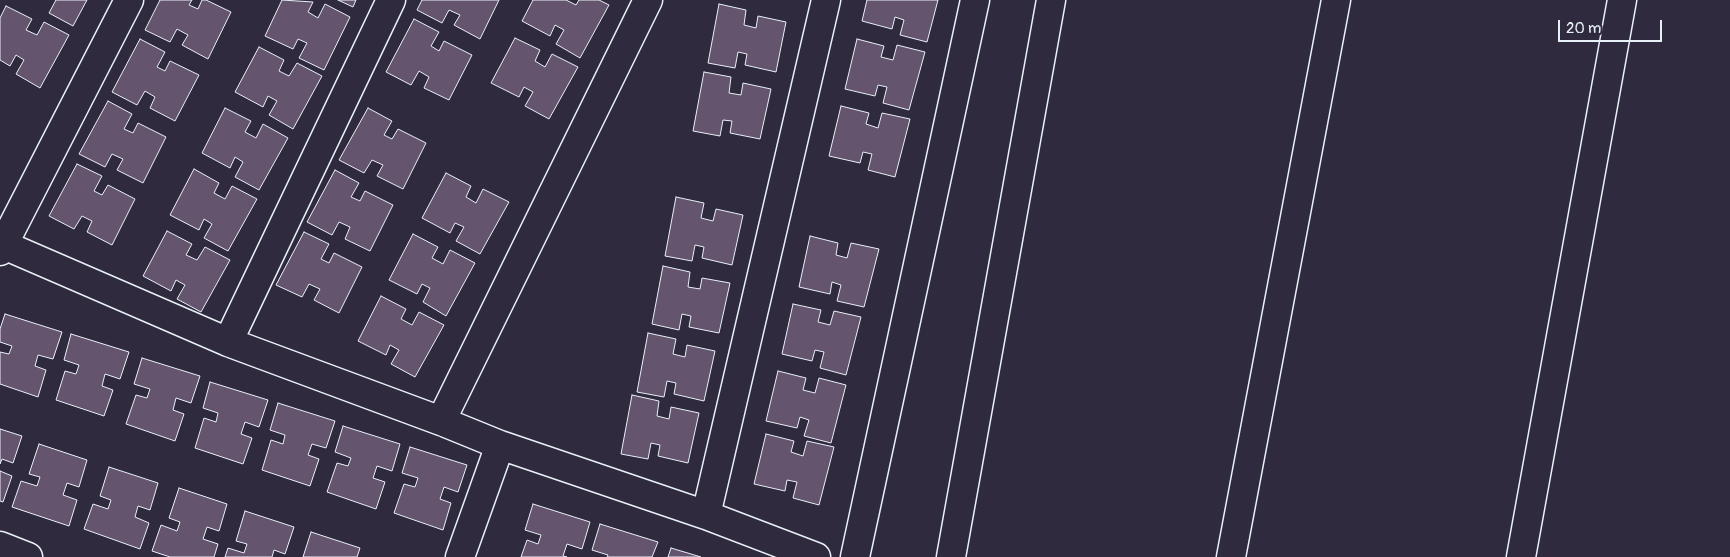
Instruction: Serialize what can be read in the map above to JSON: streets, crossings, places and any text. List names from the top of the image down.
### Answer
{
  "scale_bar": "20 m"
}
